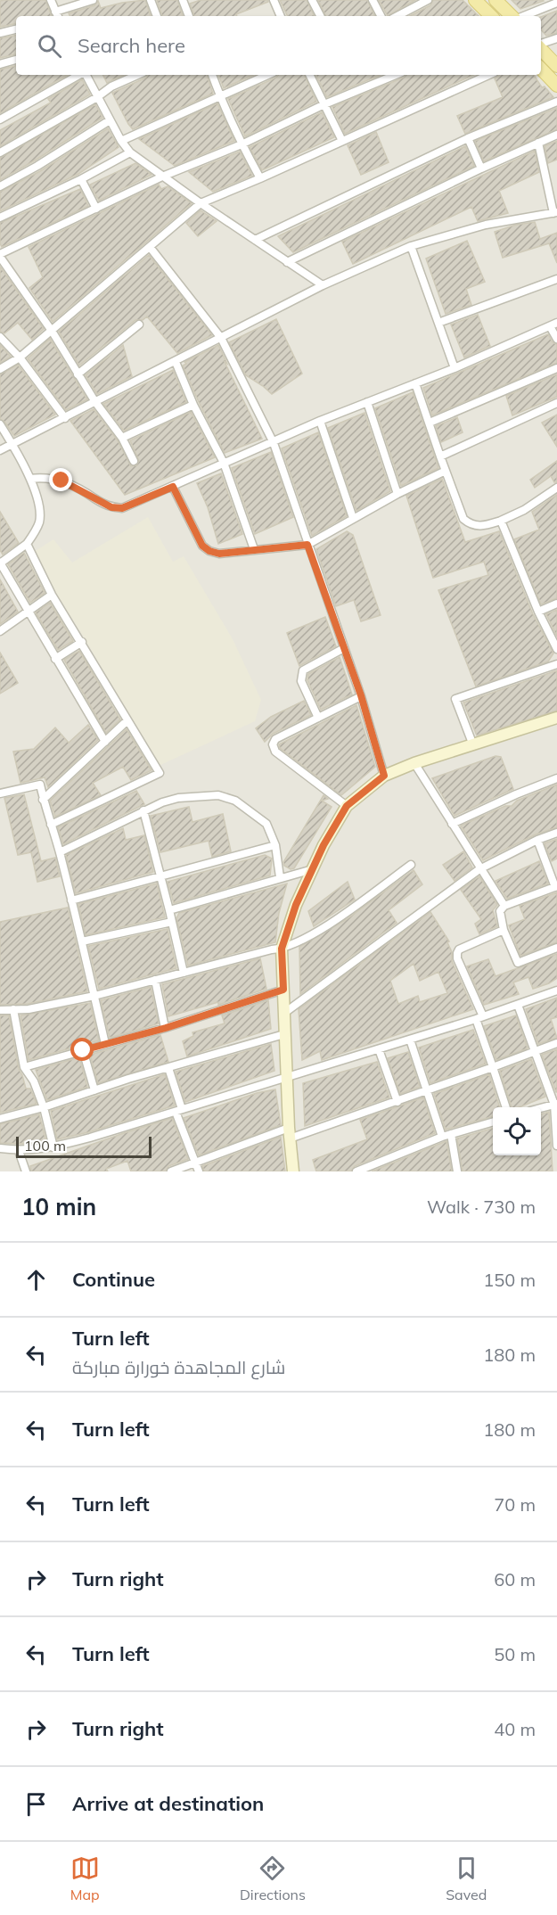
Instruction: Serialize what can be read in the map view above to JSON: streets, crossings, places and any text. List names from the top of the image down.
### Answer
{
  "scale_bar": "100 m",
  "page": {
    "search": "Search here",
    "scale": "100 m",
    "heading": ["10 min", "Walk · 730 m"],
    "list": [
      ["Continue", "150 m"],
      ["Turn left", "شارع المجاهدة خورارة مباركة", "180 m"],
      ["Turn left", "180 m"],
      ["Turn left", "70 m"],
      ["Turn right", "60 m"],
      ["Turn left", "50 m"],
      ["Turn right", "40 m"],
      "Arrive at destination"
    ],
    "nav": ["Map", "Directions", "Saved"]
  }
}
